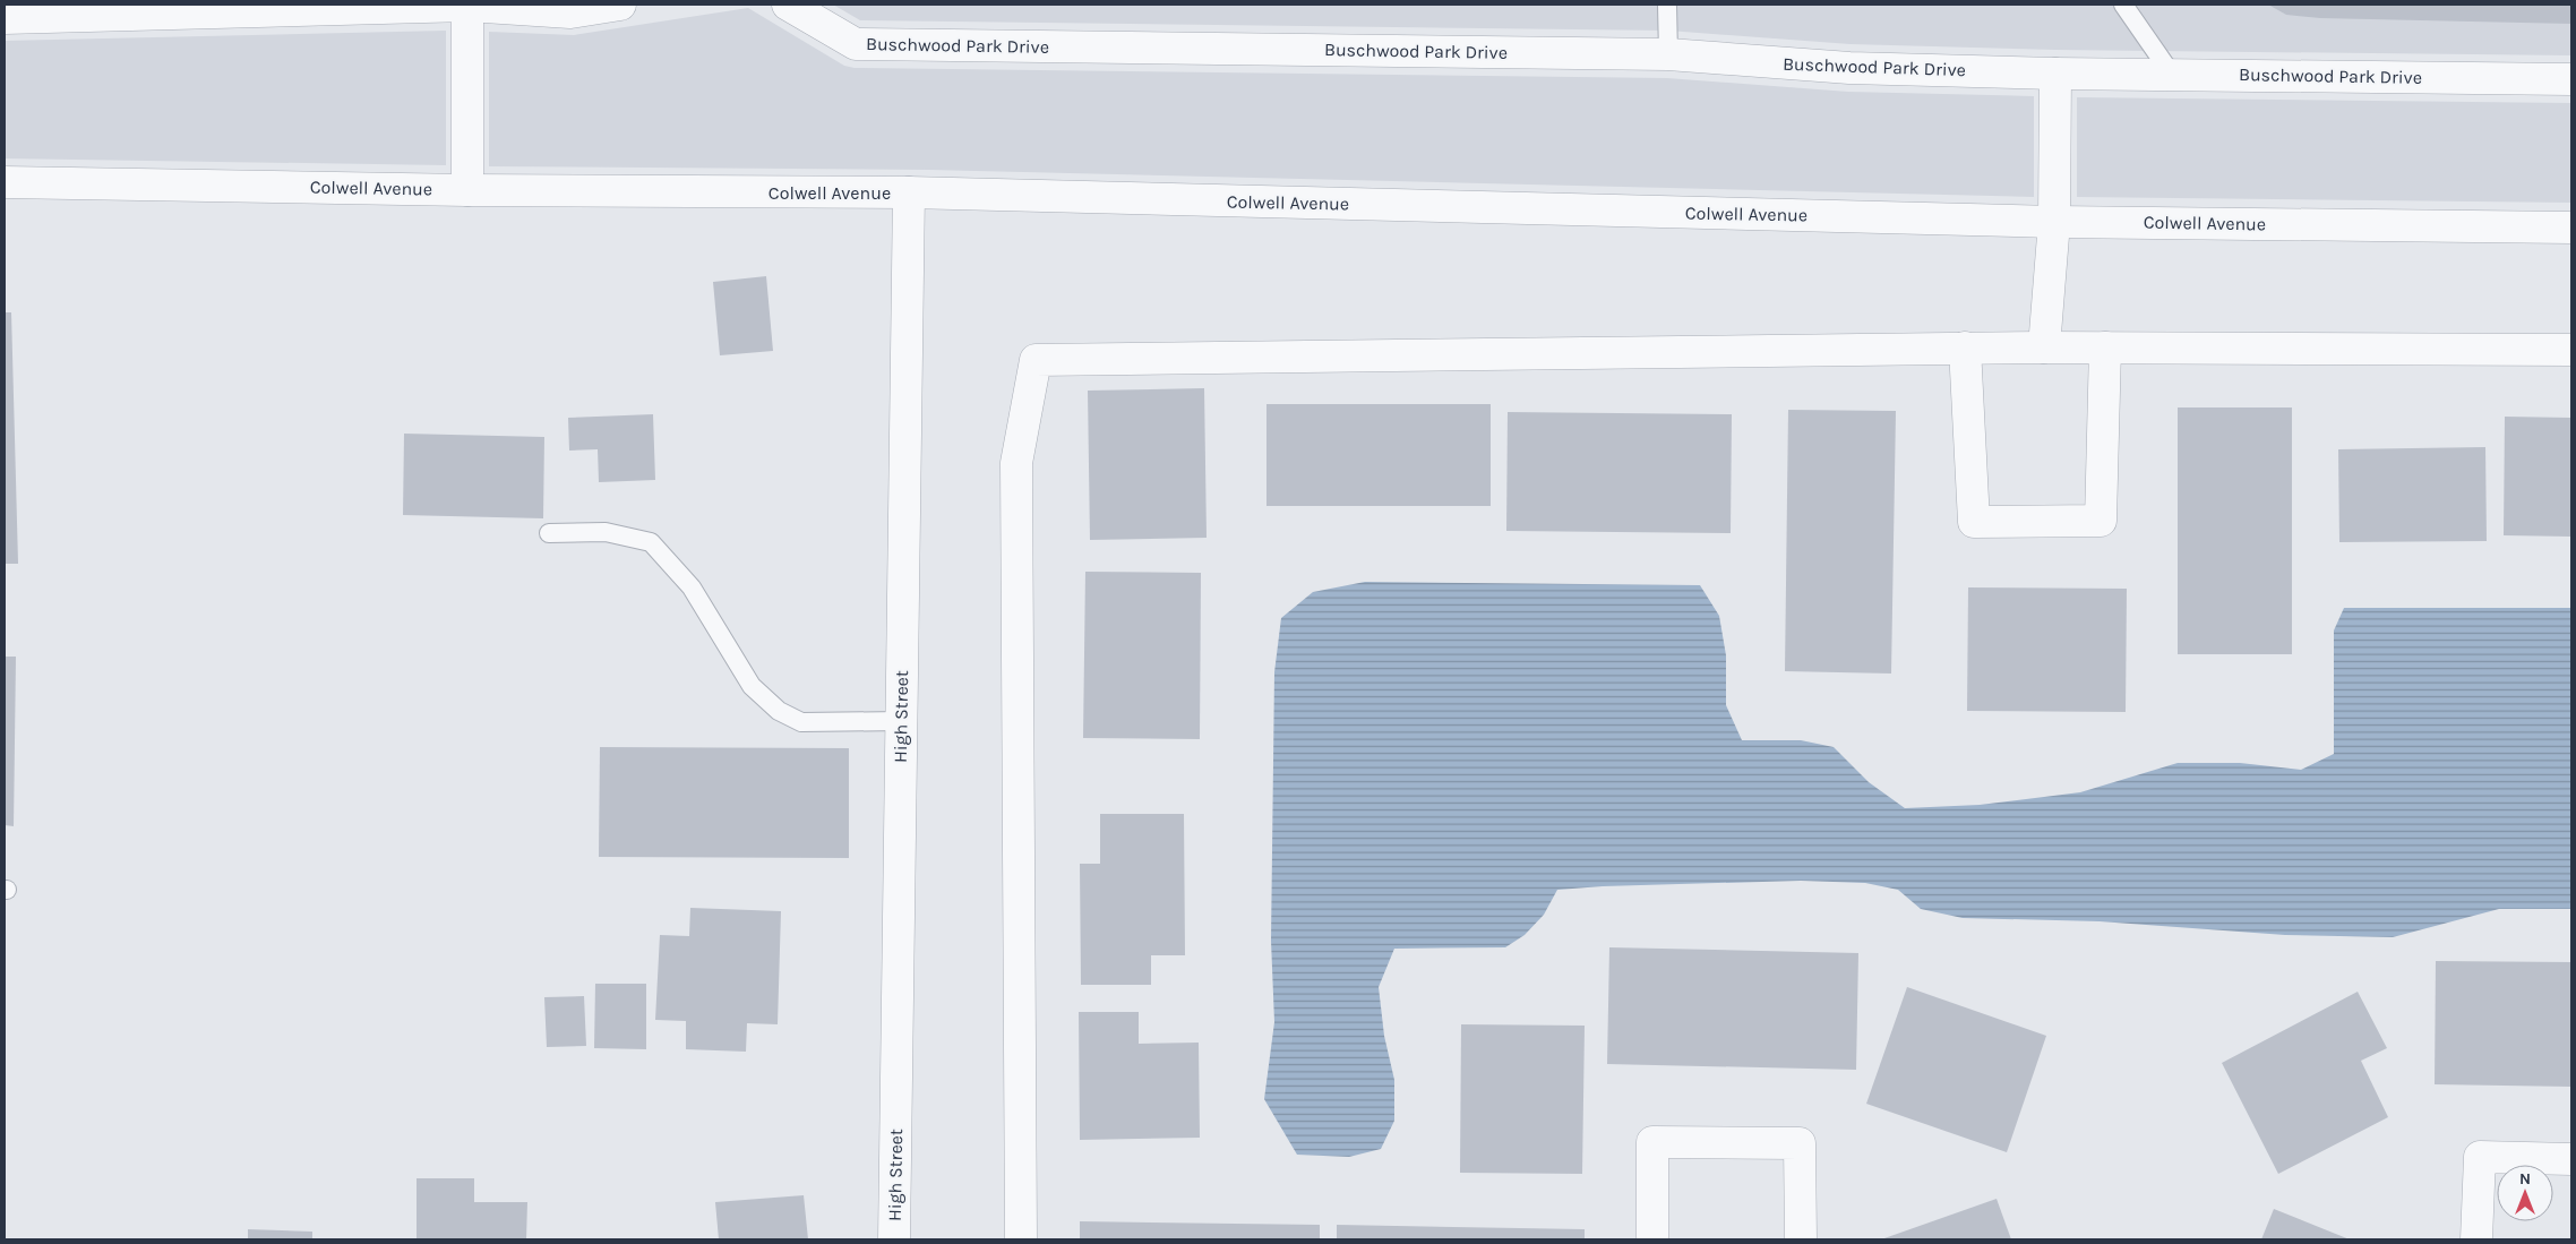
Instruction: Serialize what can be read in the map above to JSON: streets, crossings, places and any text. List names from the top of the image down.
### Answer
{
  "streets": {
    "street": ["Buschwood Park Drive", "Colwell Avenue", "High Street"]
  },
  "crossings": [
    ["Colwell Avenue", "High Street"]
  ],
  "north": "top"
}
